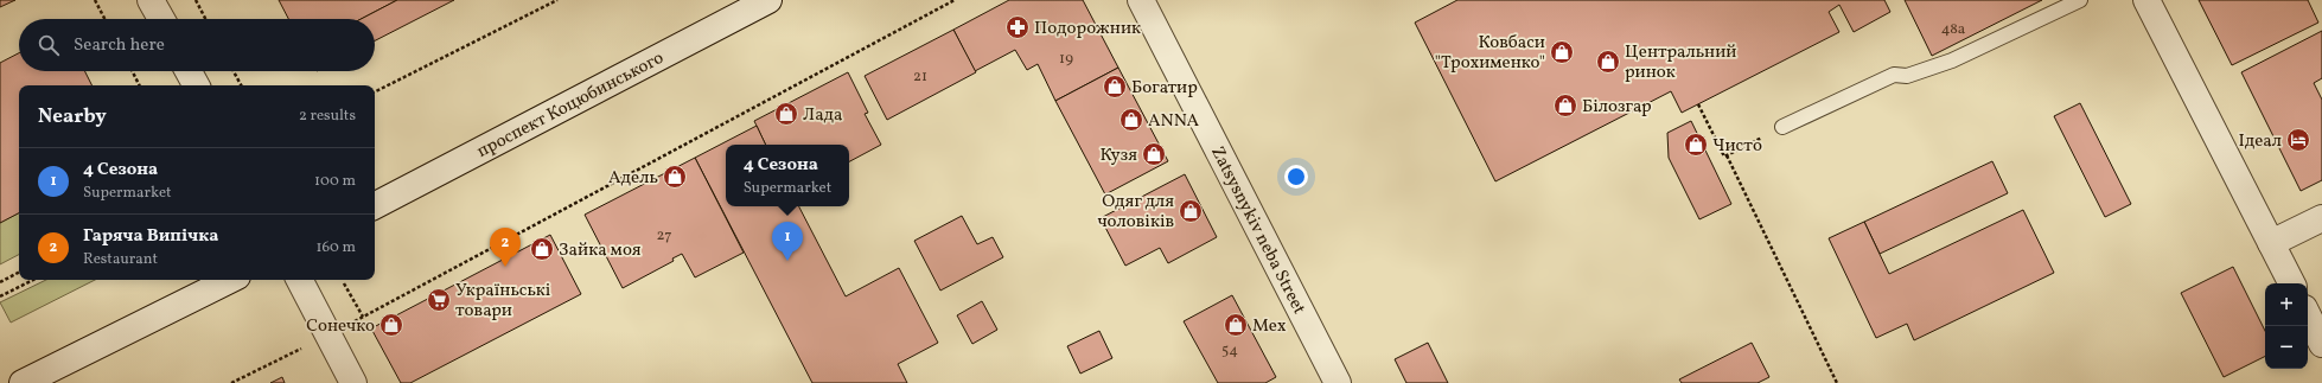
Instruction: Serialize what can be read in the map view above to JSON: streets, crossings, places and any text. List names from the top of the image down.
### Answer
{
  "streets": {
    "street": ["проспект Коцюбинського", "Zatsysnykiv neba Street"]
  },
  "places": {
    "pharmacy": ["Подорожник"],
    "shop": [
      "Ковбаси \"Трохименко\"",
      "Центральний ринок",
      "Богатир",
      "Білозгар",
      "Лада",
      "ANNA",
      "Чисто",
      "Кузя",
      "Адель",
      "Одяг для чоловіків",
      "Зайка моя",
      "Сонечко",
      "Мех"
    ],
    "hotel": ["Ідеал"],
    "supermarket": ["Україньські товари"]
  },
  "house_numbers": [
    "48а",
    "19",
    "21",
    "27",
    "54"
  ],
  "page": {
    "search": "Search here",
    "heading": ["Nearby", "2 results"],
    "popup": ["4 Сезона", "Supermarket"],
    "list": [
      {
        "mark": "1",
        "name": "4 Сезона",
        "note": "Supermarket",
        "value": "100 m"
      },
      {
        "mark": "2",
        "name": "Гаряча Випічка",
        "note": "Restaurant",
        "value": "160 m"
      }
    ],
    "pins": ["1", "2"],
    "map_buttons": ["+", "−"]
  }
}
